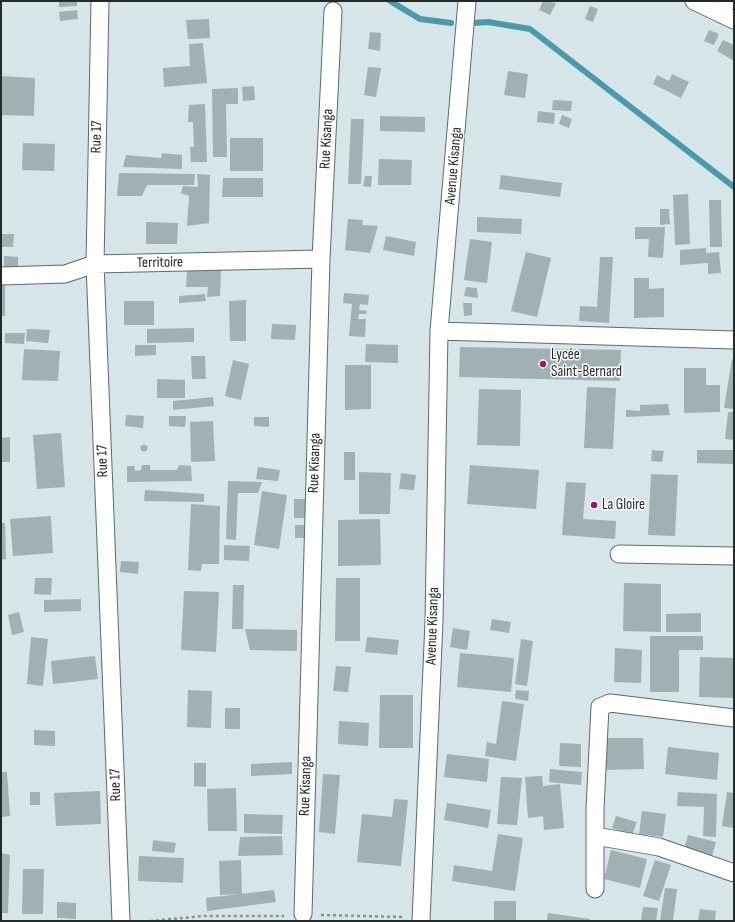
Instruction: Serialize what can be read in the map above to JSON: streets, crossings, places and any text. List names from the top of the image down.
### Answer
{
  "streets": {
    "street": [
      "Rue 17",
      "Rue Kisanga",
      "Avenue Kisanga",
      "Territoire"
    ]
  },
  "crossings": [
    ["Rue 17", "Territoire"],
    ["Rue Kisanga", "Territoire"]
  ],
  "places": ["Lycée Saint-Bernard", "La Gloire"]
}
